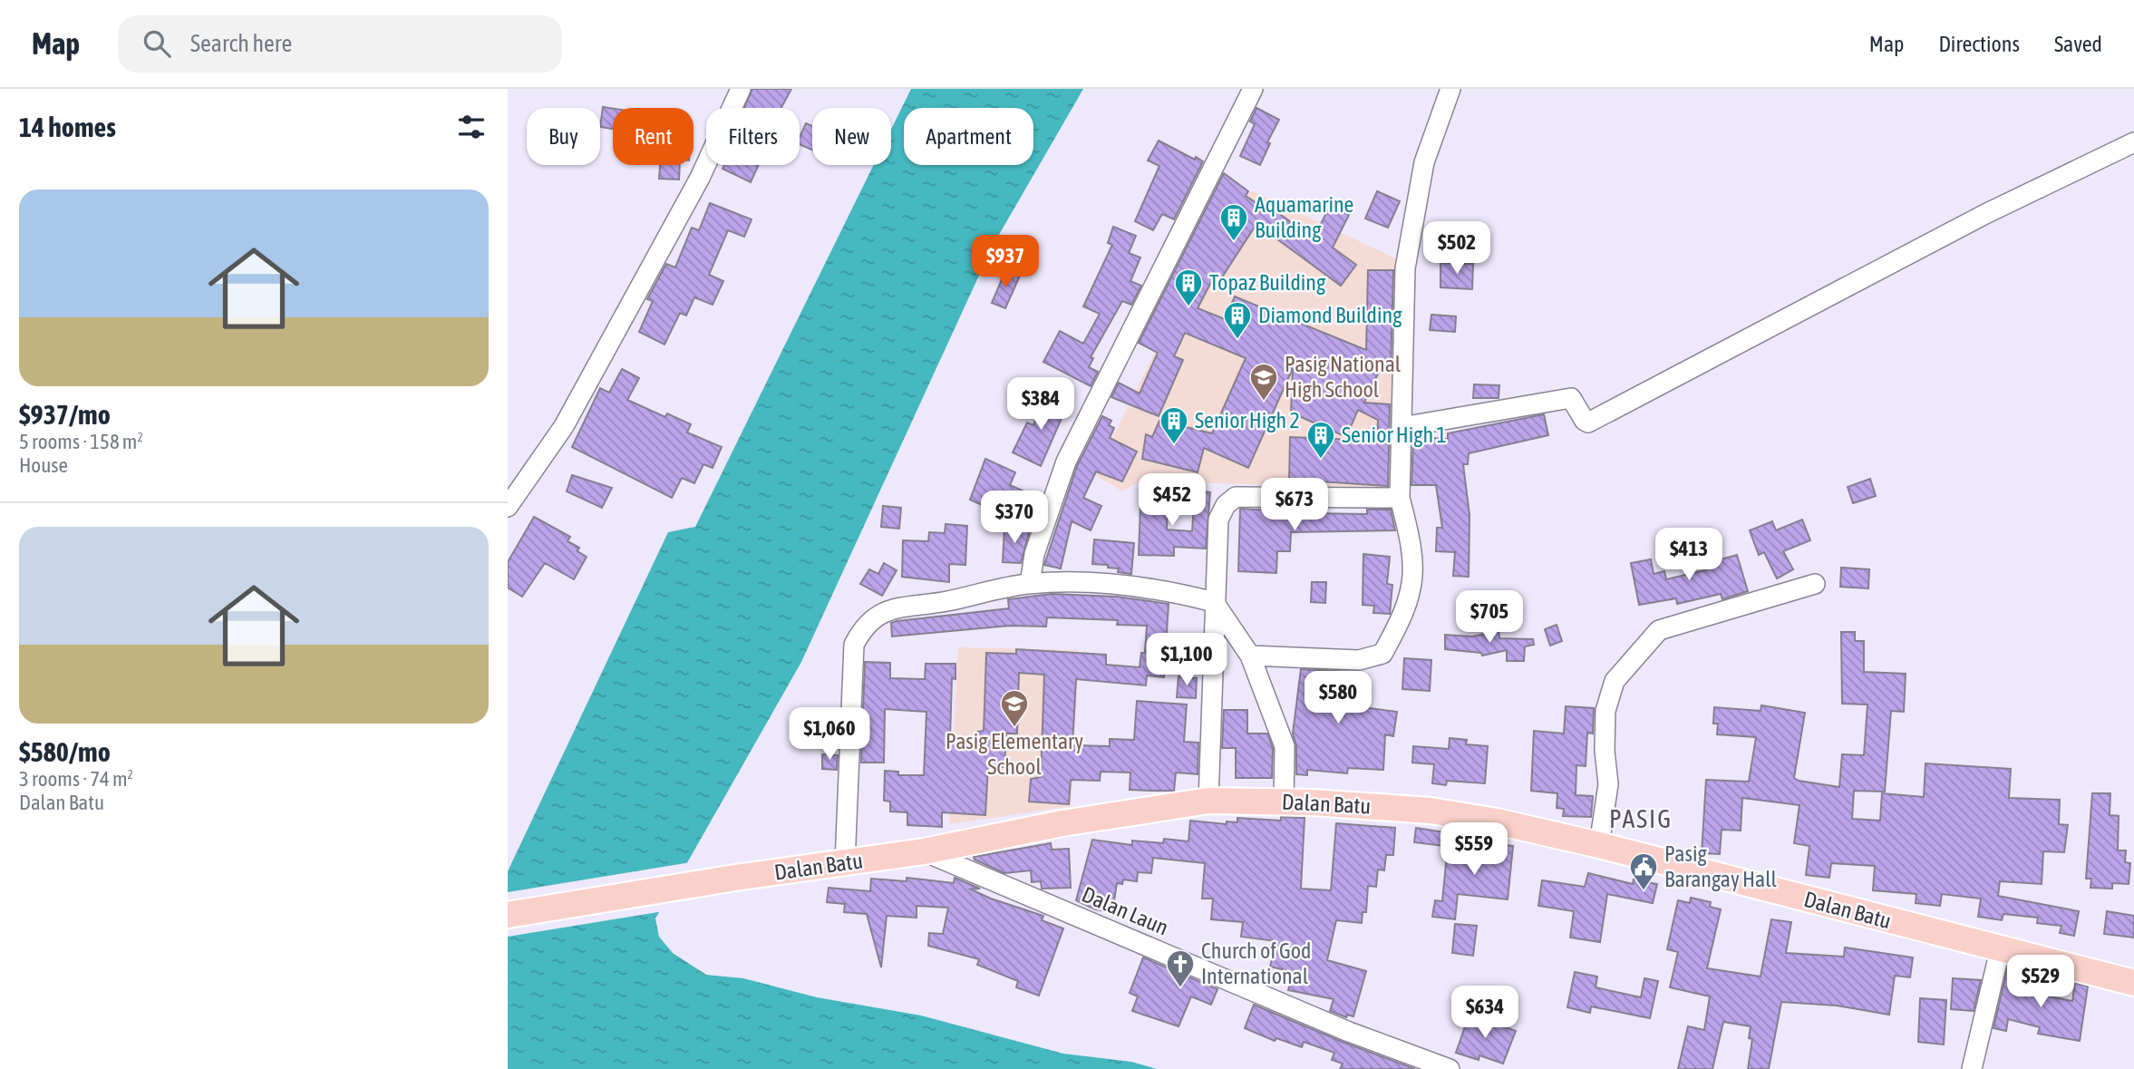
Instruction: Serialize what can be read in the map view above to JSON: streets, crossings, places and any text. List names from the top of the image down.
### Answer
{
  "streets": {
    "main road": ["Dalan Batu"],
    "street": ["Dalan Laun"]
  },
  "crossings": [
    ["Dalan Batu", "Dalan Laun"]
  ],
  "districts": ["PASIG"],
  "places": {
    "building": [
      "Aquamarine Building",
      "Topaz Building",
      "Diamond Building",
      "Senior High 2",
      "Senior High 1"
    ],
    "school or university": ["Pasig National High School", "Pasig Elementary School"],
    "public building": ["Pasig Barangay Hall"],
    "church": ["Church of God International"]
  },
  "page": {
    "header": "Map",
    "search": "Search here",
    "nav": ["Map", "Directions", "Saved"],
    "heading": "14 homes",
    "chip": [
      "Buy",
      "Rent",
      "Filters",
      "New",
      "Apartment"
    ],
    "list": [
      {
        "name": "$937/mo",
        "note": "5 rooms · 158 m² · House"
      },
      {
        "name": "$580/mo",
        "note": "3 rooms · 74 m² · Dalan Batu"
      }
    ],
    "price": [
      "$502",
      "$937",
      "$384",
      "$452",
      "$673",
      "$370",
      "$413",
      "$705",
      "$1,100",
      "$580",
      "$1,060",
      "$559",
      "$529",
      "$634"
    ]
  }
}
